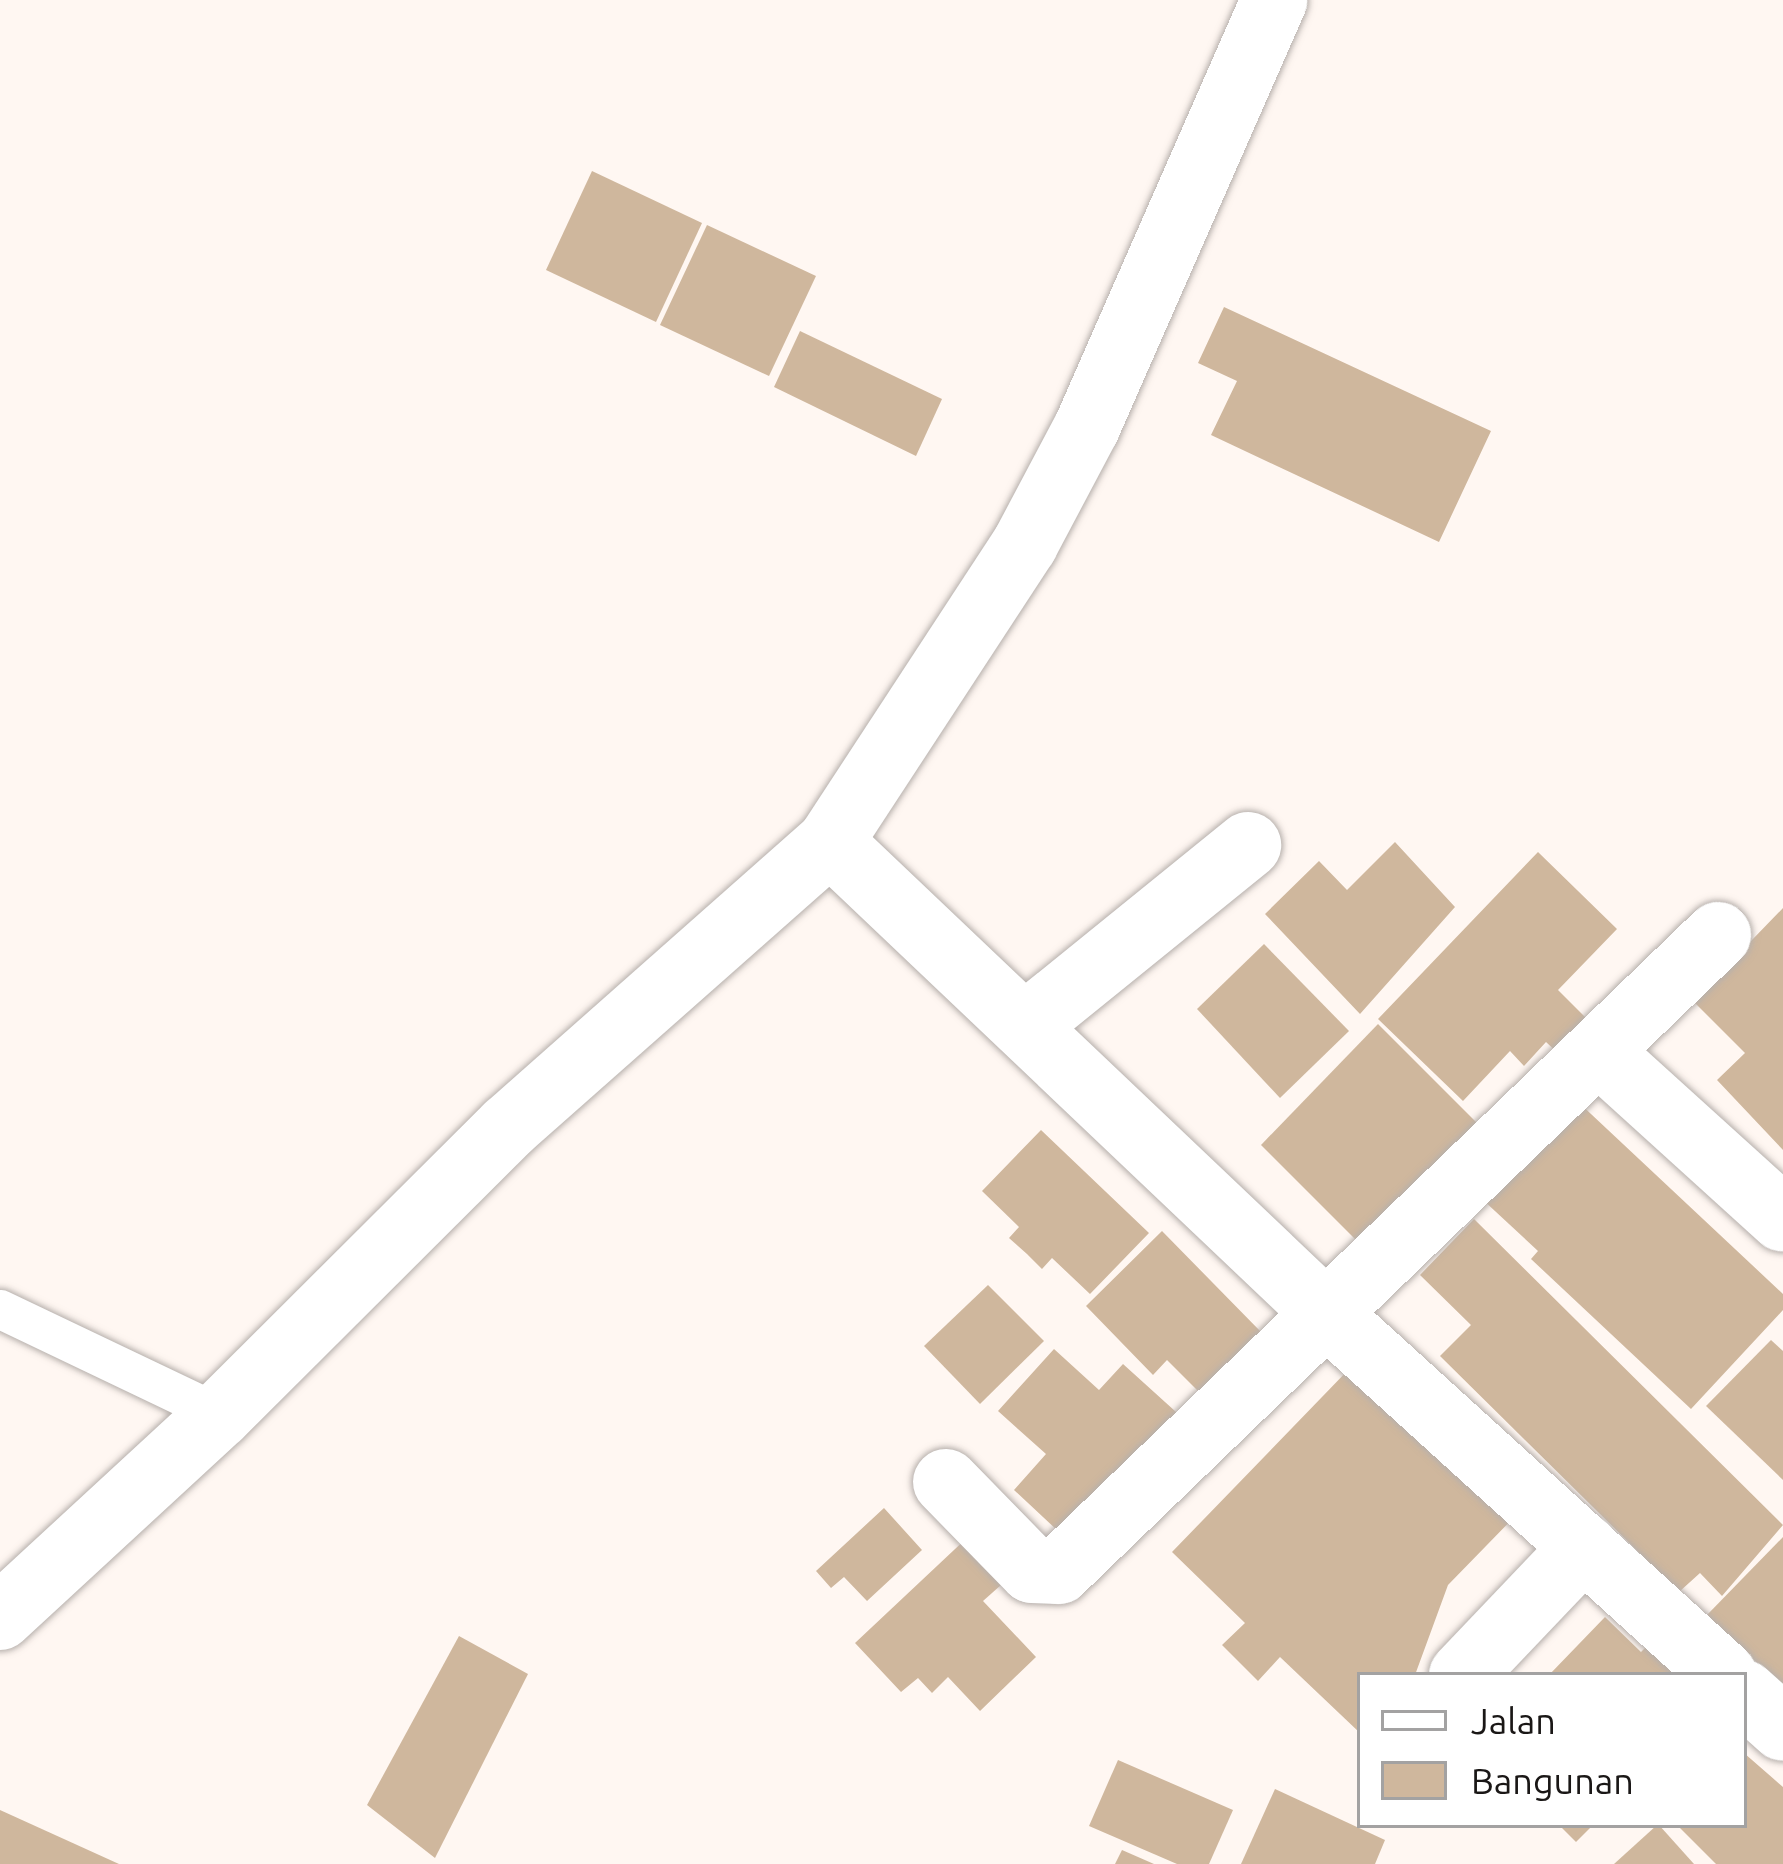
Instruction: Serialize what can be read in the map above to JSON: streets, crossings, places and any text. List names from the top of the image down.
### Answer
{
  "legend": ["Jalan", "Bangunan"]
}
